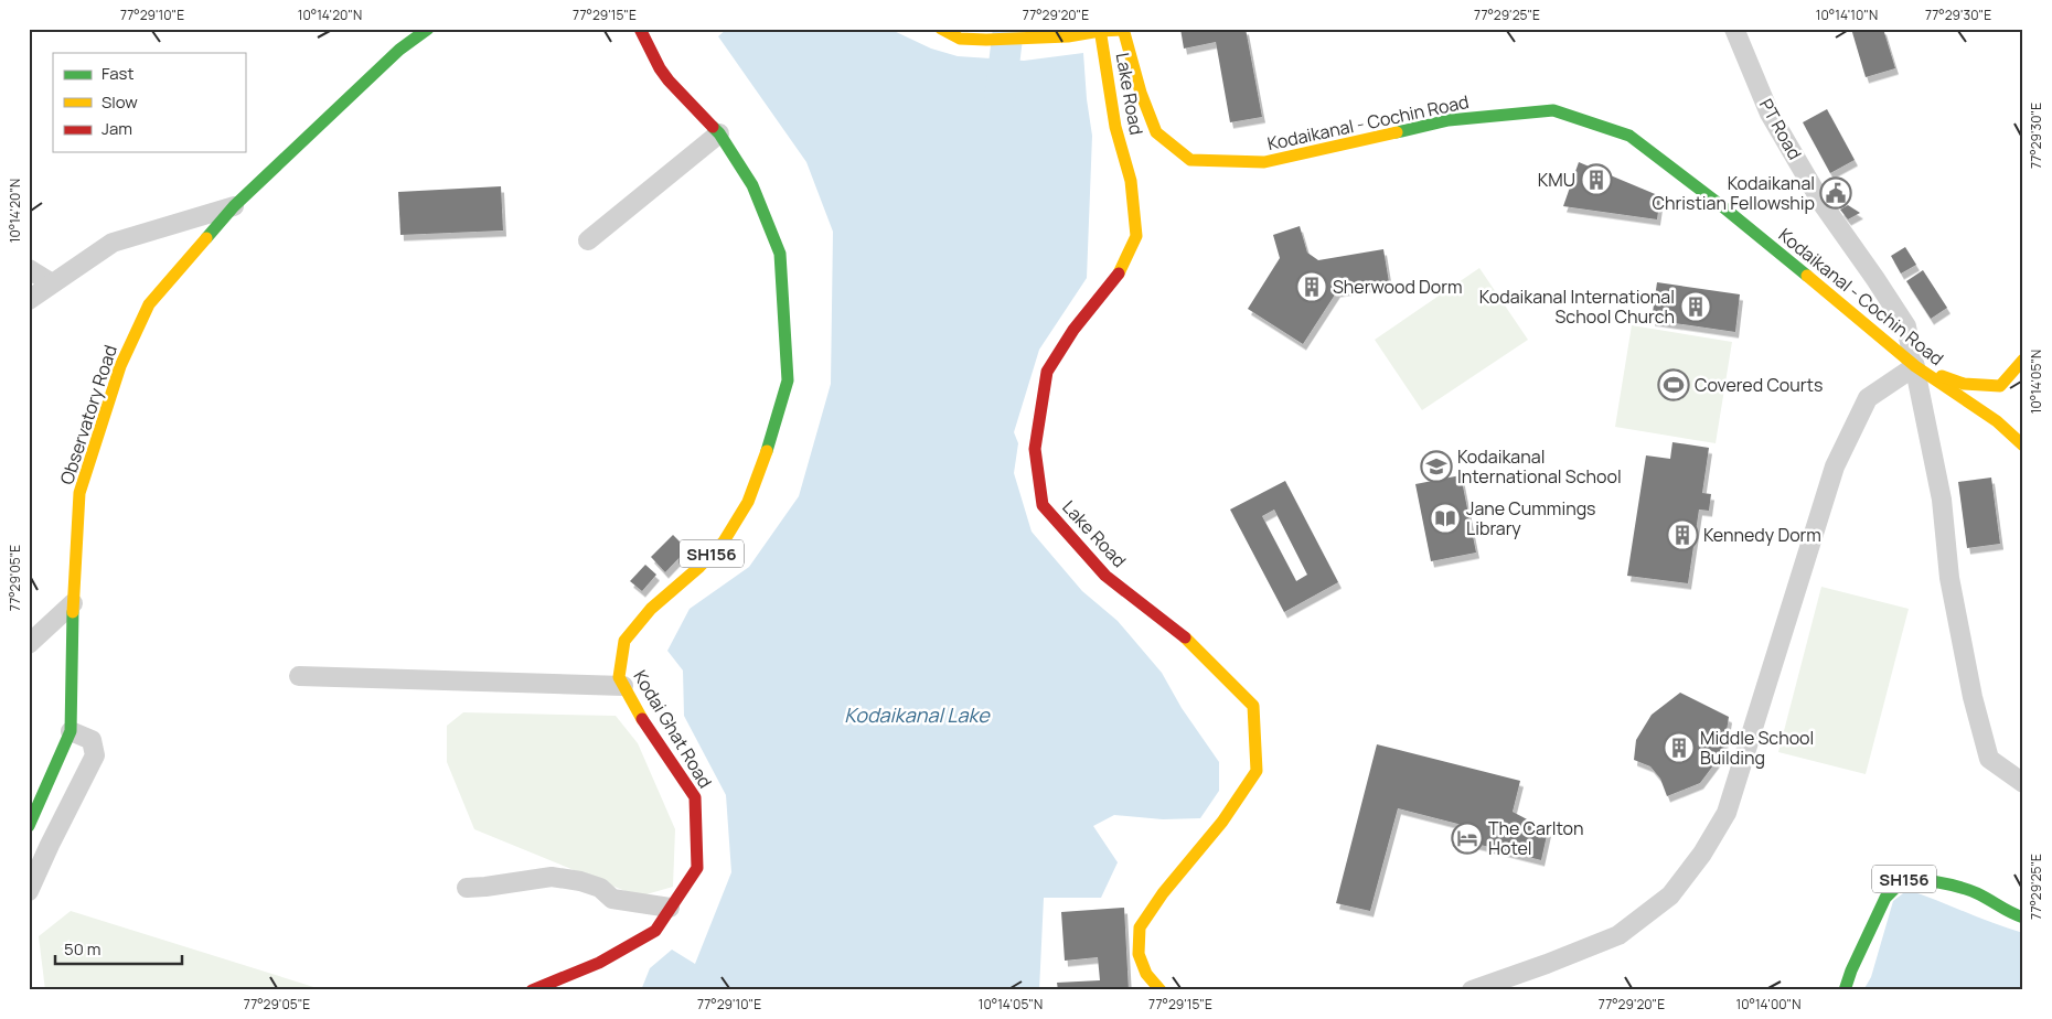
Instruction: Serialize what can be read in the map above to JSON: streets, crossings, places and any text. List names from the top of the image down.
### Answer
{
  "streets": {
    "main road": [
      "Lake Road",
      "Kodaikanal - Cochin Road",
      "Observatory Road",
      "SH156",
      "Kodai Ghat Road"
    ],
    "street": ["PT Road"]
  },
  "crossings": [
    ["Kodaikanal - Cochin Road", "PT Road"]
  ],
  "water": ["Kodaikanal Lake"],
  "places": {
    "building": [
      "KMU",
      "Sherwood Dorm",
      "Kodaikanal International School Church",
      "Kennedy Dorm",
      "Middle School Building"
    ],
    "public building": ["Kodaikanal Christian Fellowship"],
    "sports": ["Covered Courts"],
    "school or university": ["Kodaikanal International School"],
    "library": ["Jane Cummings Library"],
    "hotel": ["The Carlton Hotel"]
  },
  "legend": ["Fast", "Slow", "Jam"],
  "scale_bar": "50 m",
  "coordinates": [
    "77°29'10\"E",
    "10°14'20\"N",
    "77°29'15\"E",
    "77°29'20\"E",
    "77°29'25\"E",
    "10°14'10\"N",
    "77°29'30\"E",
    "10°14'05\"N",
    "77°29'05\"E",
    "10°14'00\"N"
  ]
}
